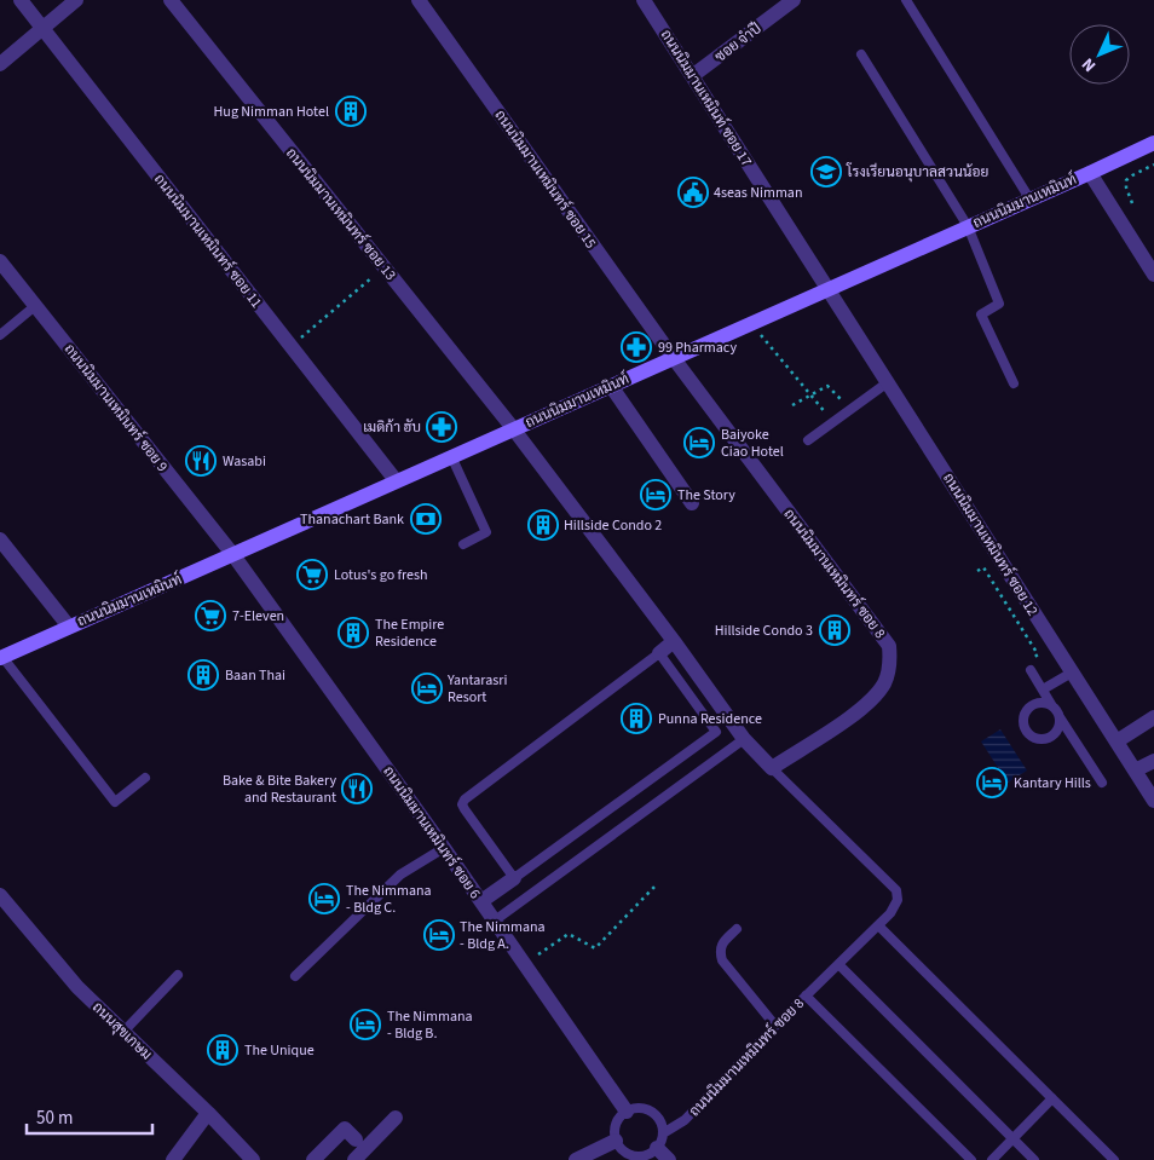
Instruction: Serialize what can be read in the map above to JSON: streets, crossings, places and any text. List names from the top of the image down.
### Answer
{
  "streets": {
    "main road": ["ถนนนิมมานเหมินท์"],
    "street": [
      "ซอย จำปี",
      "ถนนนิมมานเหมินท์ ซอย 17",
      "ถนนนิมมานเหมินทร์ ซอย 15",
      "ถนนนิมมานเหมินทร์ ซอย 13",
      "ถนนนิมมานเหมินทร์ ซอย 11",
      "ถนนนิมมานเหมินทร์ ซอย 9",
      "ถนนนิมมานเหมินทร์ ซอย 12",
      "ถนนนิมมานเหมินทร์ ซอย 8",
      "ถนนนิมมานเหมินทร์ ซอย 6",
      "ถนนสุขเกษม"
    ]
  },
  "crossings": [
    ["ซอย จำปี", "ถนนนิมมานเหมินท์ ซอย 17"],
    ["ถนนนิมมานเหมินท์ ซอย 17", "ถนนนิมมานเหมินท์"],
    ["ถนนนิมมานเหมินท์ ซอย 17", "ถนนนิมมานเหมินทร์ ซอย 12"],
    ["ถนนนิมมานเหมินทร์ ซอย 15", "ถนนนิมมานเหมินท์"],
    ["ถนนนิมมานเหมินทร์ ซอย 15", "ถนนนิมมานเหมินทร์ ซอย 8"],
    ["ถนนนิมมานเหมินท์", "ถนนนิมมานเหมินทร์ ซอย 13"],
    ["ถนนนิมมานเหมินท์", "ถนนนิมมานเหมินทร์ ซอย 11"],
    ["ถนนนิมมานเหมินท์", "ถนนนิมมานเหมินทร์ ซอย 9"],
    ["ถนนนิมมานเหมินท์", "ถนนนิมมานเหมินทร์ ซอย 12"],
    ["ถนนนิมมานเหมินท์", "ถนนนิมมานเหมินทร์ ซอย 8"],
    ["ถนนนิมมานเหมินท์", "ถนนนิมมานเหมินทร์ ซอย 6"],
    ["ถนนนิมมานเหมินทร์ ซอย 13", "ถนนนิมมานเหมินทร์ ซอย 8"],
    ["ถนนนิมมานเหมินทร์ ซอย 9", "ถนนนิมมานเหมินทร์ ซอย 6"],
    ["ถนนนิมมานเหมินทร์ ซอย 8", "ถนนนิมมานเหมินทร์ ซอย 6"]
  ],
  "places": {
    "building": [
      "Hug Nimman Hotel",
      "Hillside Condo 2",
      "Hillside Condo 3",
      "The Empire Residence",
      "Baan Thai",
      "Punna Residence",
      "The Unique"
    ],
    "school or university": ["โรงเรียนอนุบาลสวนน้อย"],
    "public building": ["4seas Nimman"],
    "pharmacy": ["99 Pharmacy", "เมดิก้า ฮับ"],
    "hotel": [
      "Baiyoke Ciao Hotel",
      "The Story",
      "Yantarasri Resort",
      "Kantary Hills",
      "The Nimmana - Bldg C.",
      "The Nimmana - Bldg A.",
      "The Nimmana - Bldg B."
    ],
    "restaurant": ["Wasabi", "Bake & Bite Bakery and Restaurant"],
    "bank": ["Thanachart Bank"],
    "supermarket": ["Lotus's go fresh", "7-Eleven"]
  },
  "scale_bar": "50 m",
  "north": "bottom left"
}
